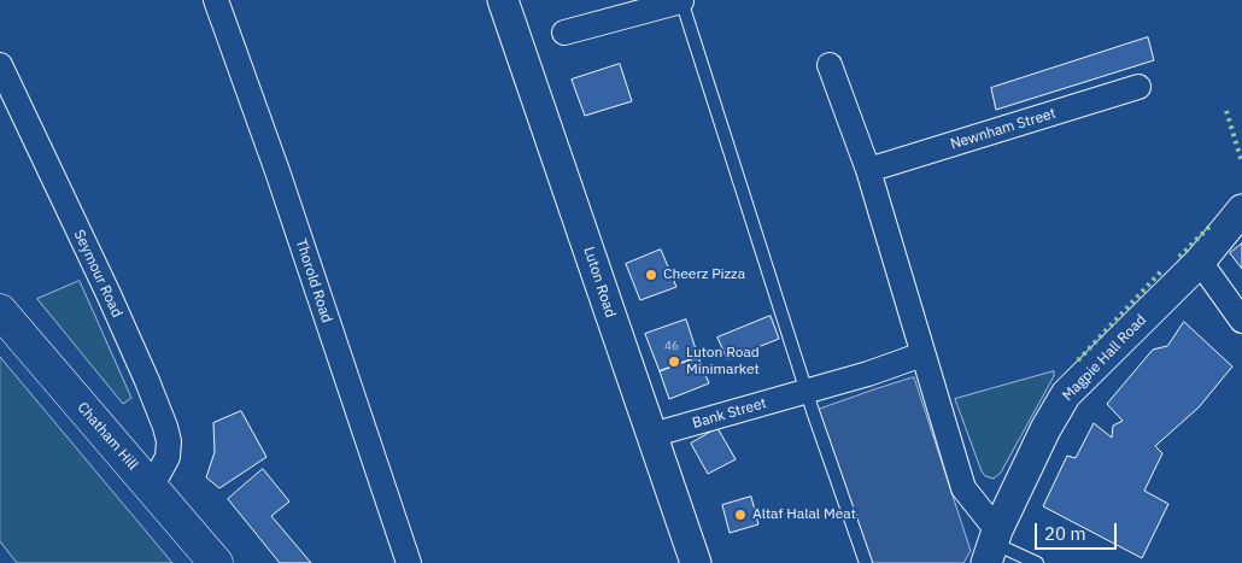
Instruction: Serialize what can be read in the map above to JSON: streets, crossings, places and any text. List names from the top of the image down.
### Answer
{
  "streets": {
    "main road": ["Chatham Hill"],
    "street": [
      "Newnham Street",
      "Seymour Road",
      "Thorold Road",
      "Luton Road",
      "Magpie Hall Road",
      "Bank Street"
    ]
  },
  "crossings": [
    ["Seymour Road", "Chatham Hill"],
    ["Luton Road", "Bank Street"]
  ],
  "places": ["Cheerz Pizza", "Luton Road Minimarket", "Altaf Halal Meat"],
  "house_numbers": ["46"],
  "scale_bar": "20 m"
}
